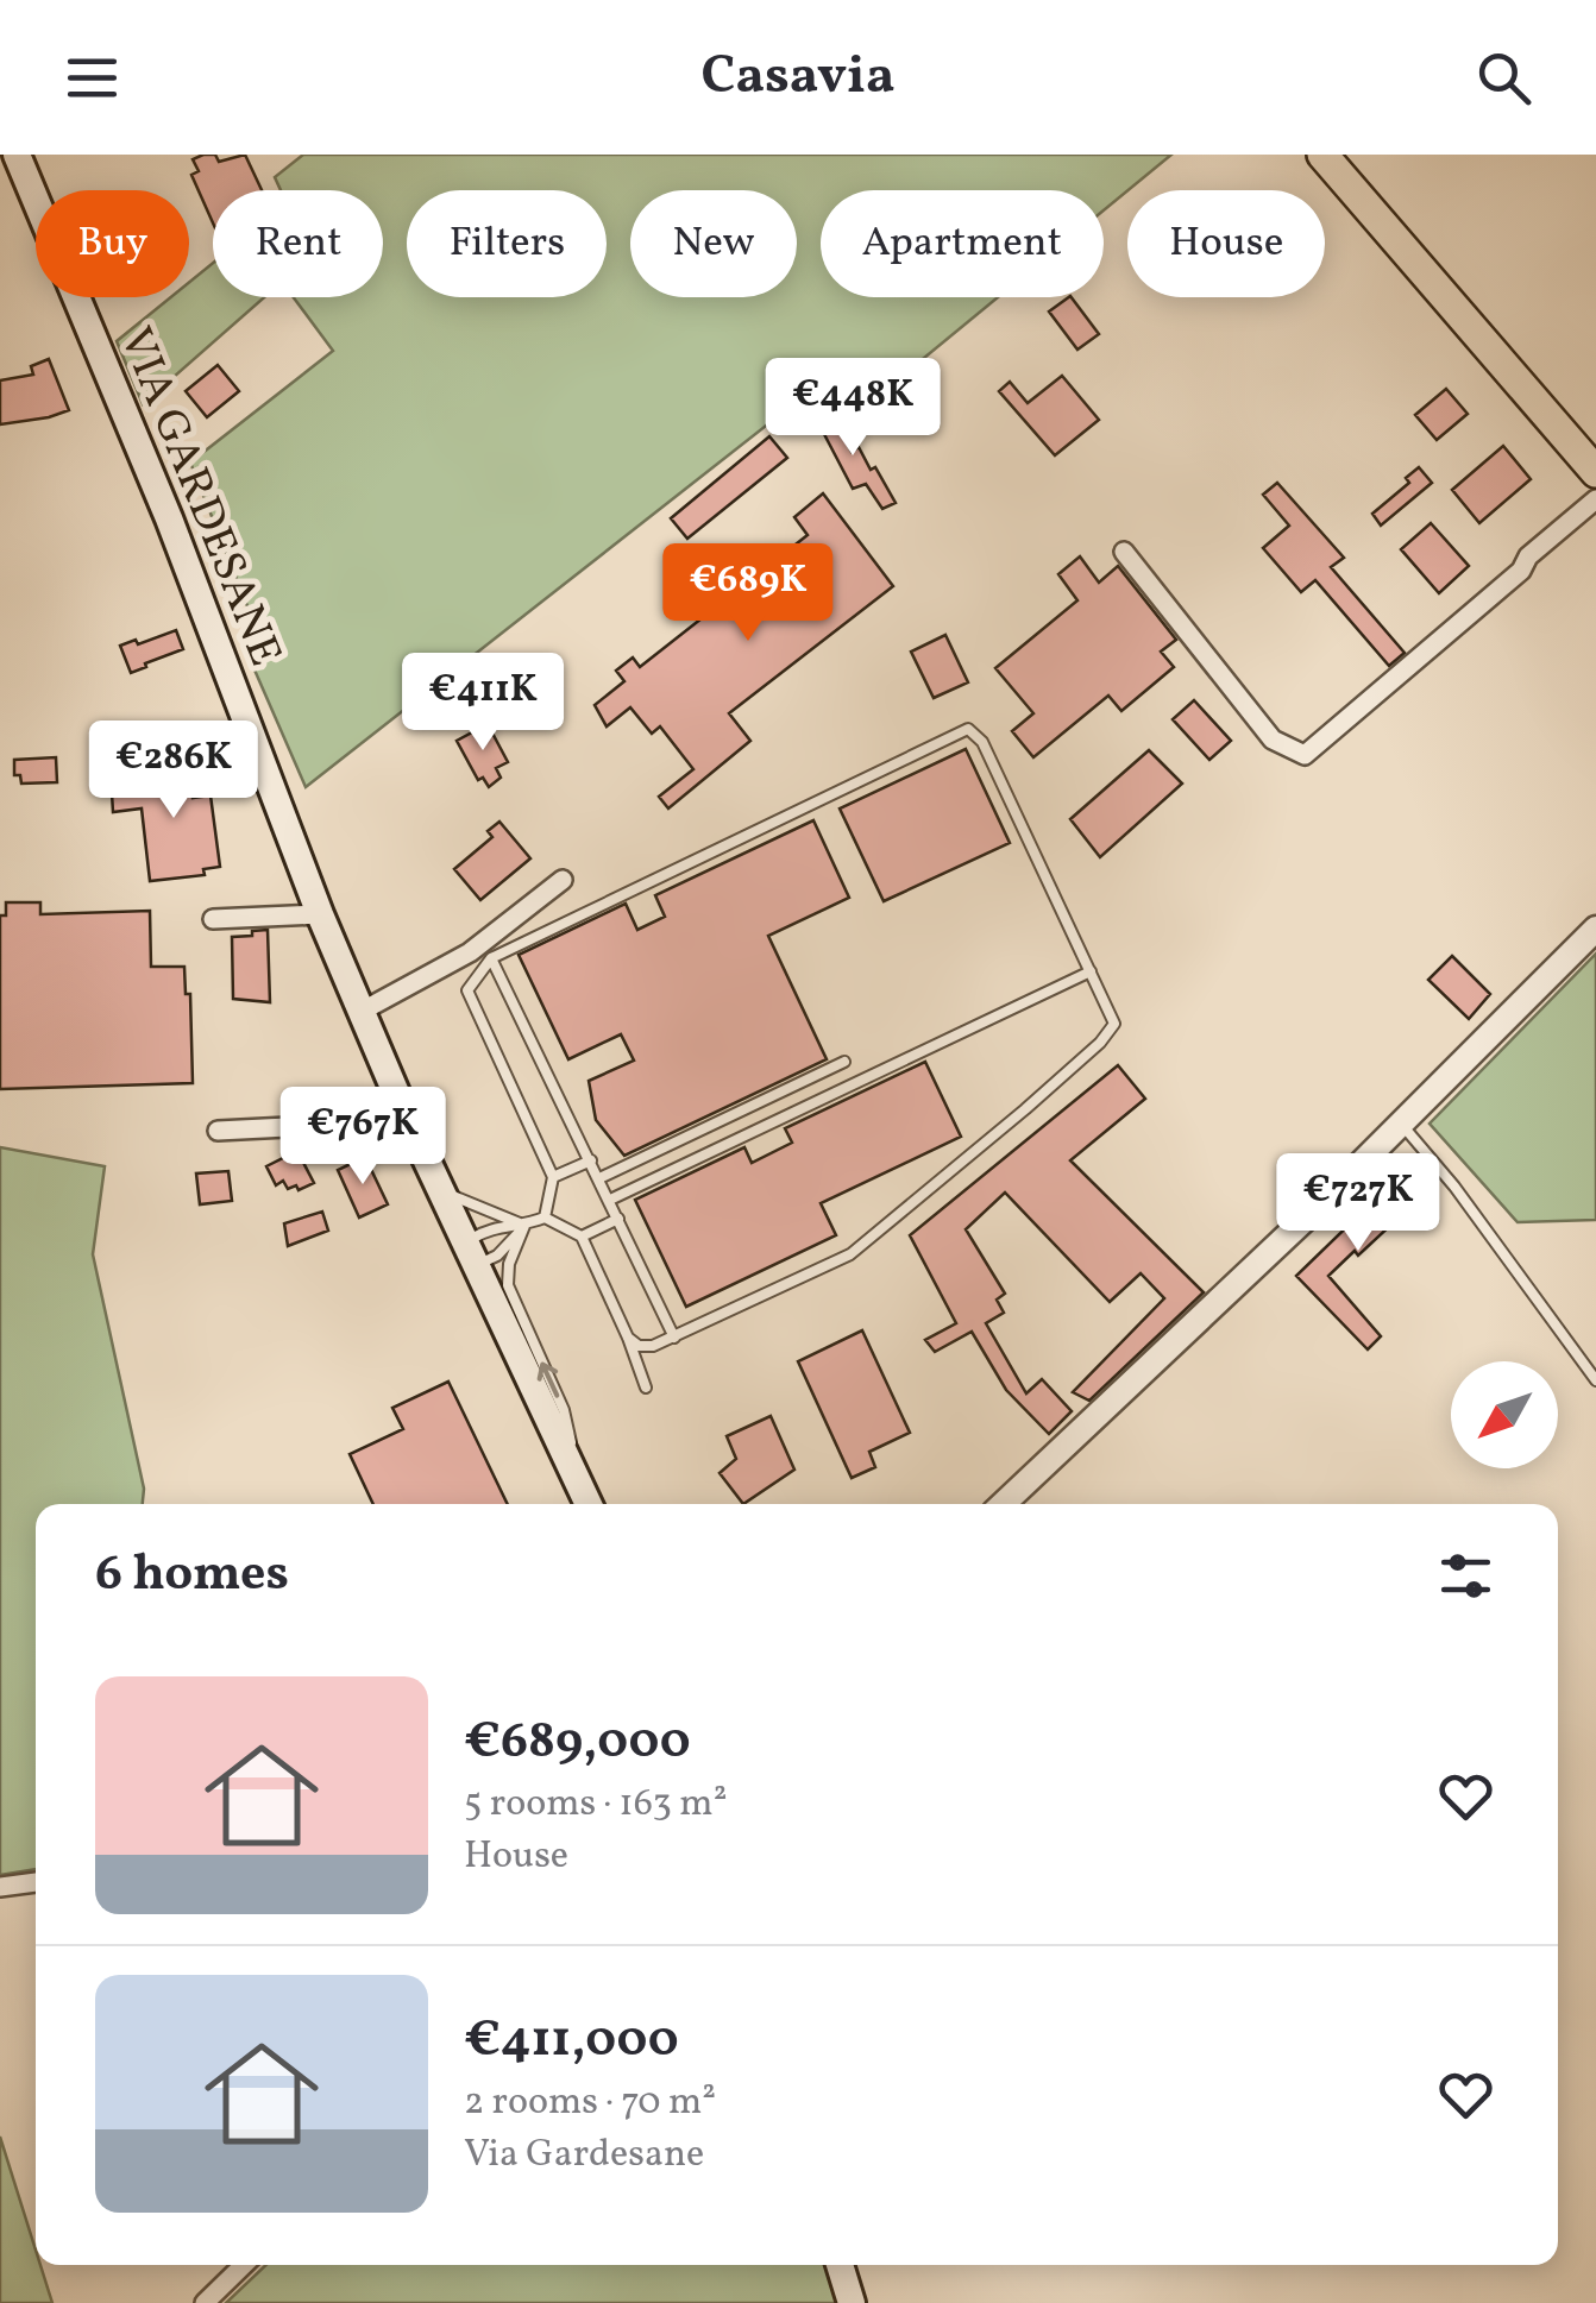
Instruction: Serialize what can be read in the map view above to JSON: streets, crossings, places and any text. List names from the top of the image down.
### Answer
{
  "streets": {
    "main road": ["VIA GARDESANE"]
  },
  "north": "bottom left",
  "page": {
    "header": "Casavia",
    "chip": [
      "Buy",
      "Rent",
      "Filters",
      "New",
      "Apartment",
      "House"
    ],
    "price": [
      "€448K",
      "€689K",
      "€411K",
      "€286K",
      "€767K",
      "€727K"
    ],
    "heading": "6 homes",
    "list": [
      {
        "name": "€689,000",
        "note": "5 rooms · 163 m² · House"
      },
      {
        "name": "€411,000",
        "note": "2 rooms · 70 m² · Via Gardesane"
      }
    ]
  }
}
